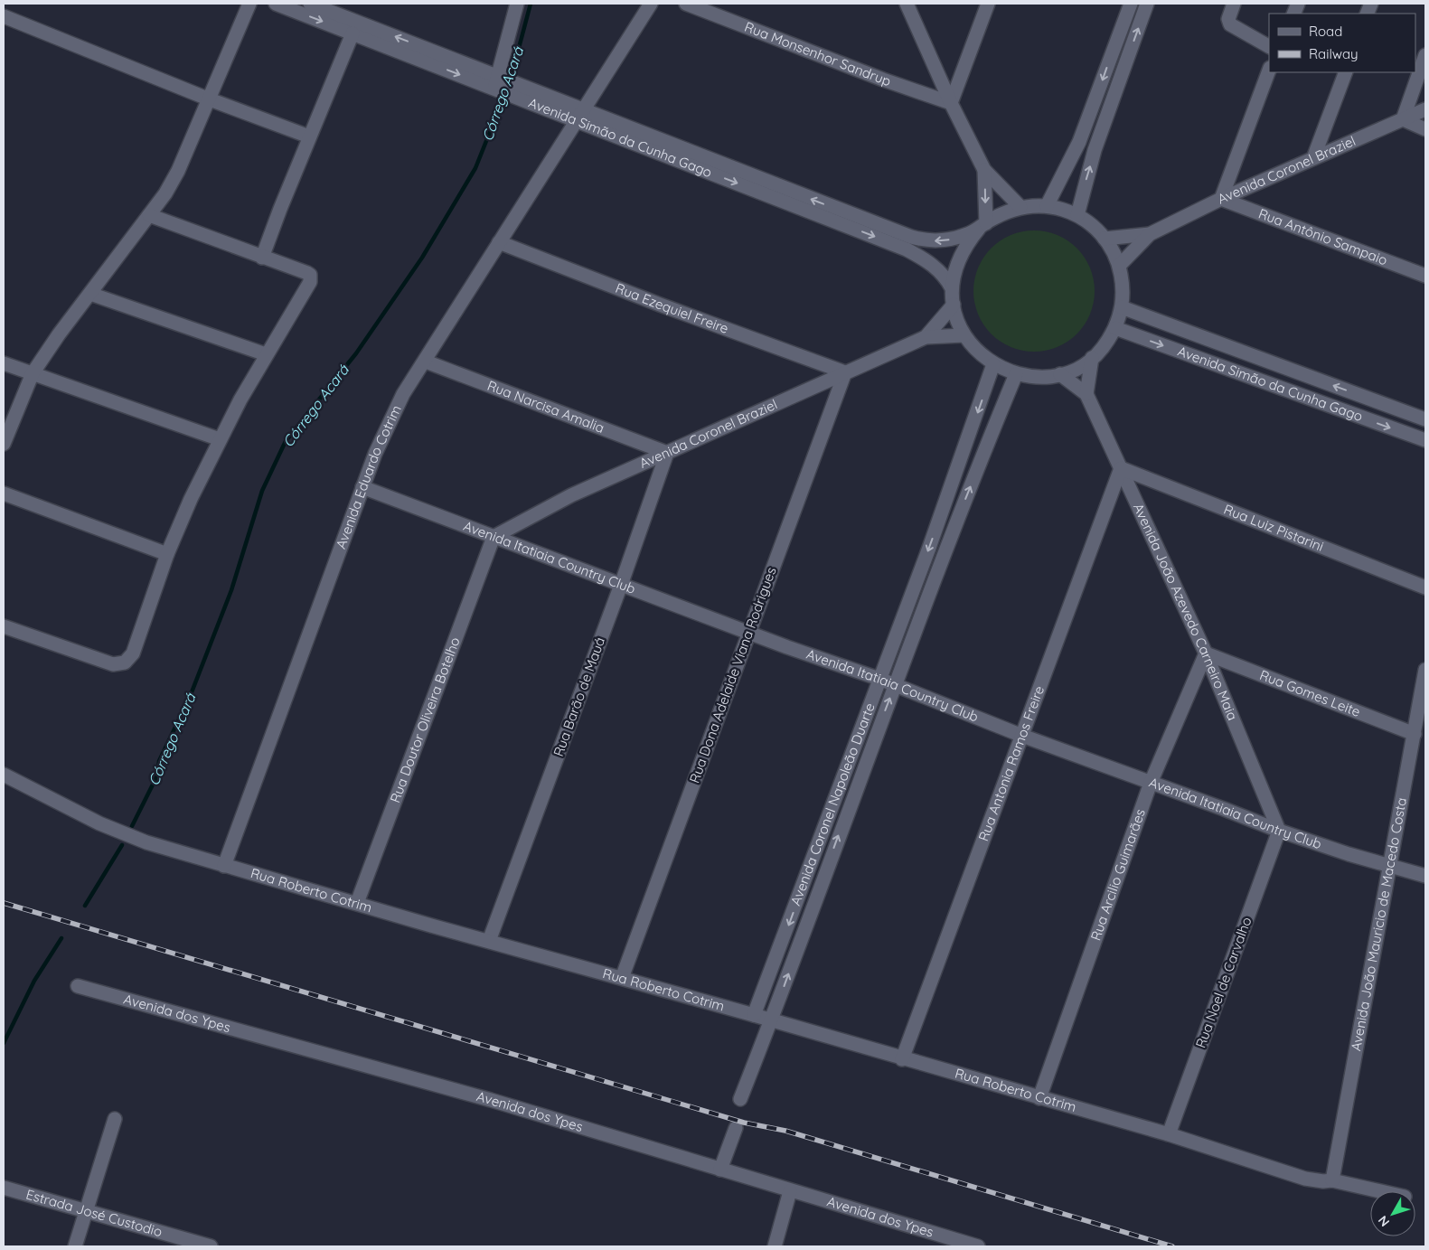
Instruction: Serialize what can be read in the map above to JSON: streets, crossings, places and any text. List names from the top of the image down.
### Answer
{
  "streets": {
    "street": [
      "Rua Monsenhor Sandrup",
      "Avenida Simão da Cunha Gago",
      "Avenida Coronel Braziel",
      "Rua Antônio Sampaio",
      "Rua Ezequiel Freire",
      "Rua Narcisa Amalia",
      "Avenida Eduardo Cotrim",
      "Rua Luiz Pistarini",
      "Avenida Itatiaia Country Club",
      "Avenida João Azevedo Carneiro Maia",
      "Rua Dona Adelaide Viana Rodrigues",
      "Rua Gomes Leite",
      "Rua Barão de Mauá",
      "Rua Doutor Oliveira Botelho",
      "Rua Antonia Ramos Freire",
      "Avenida Coronel Napoleão Duarte",
      "Rua Arcilio Guimarães",
      "Rua Roberto Cotrim",
      "Avenida João Mauricio de Macedo Costa",
      "Rua Noel de Carvalho",
      "Avenida dos Ypes",
      "Estrada José Custodio"
    ]
  },
  "crossings": [
    ["Avenida Simão da Cunha Gago", "Avenida Eduardo Cotrim"],
    ["Avenida Coronel Braziel", "Rua Antônio Sampaio"],
    ["Avenida Coronel Braziel", "Rua Ezequiel Freire"],
    ["Avenida Coronel Braziel", "Rua Narcisa Amalia"],
    ["Avenida Coronel Braziel", "Avenida Itatiaia Country Club"],
    ["Avenida Coronel Braziel", "Rua Dona Adelaide Viana Rodrigues"],
    ["Avenida Coronel Braziel", "Rua Barão de Mauá"],
    ["Avenida Coronel Braziel", "Rua Doutor Oliveira Botelho"],
    ["Rua Ezequiel Freire", "Avenida Eduardo Cotrim"],
    ["Rua Ezequiel Freire", "Rua Dona Adelaide Viana Rodrigues"],
    ["Rua Narcisa Amalia", "Avenida Eduardo Cotrim"],
    ["Rua Narcisa Amalia", "Rua Barão de Mauá"],
    ["Avenida Eduardo Cotrim", "Avenida Itatiaia Country Club"],
    ["Avenida Eduardo Cotrim", "Rua Roberto Cotrim"],
    ["Rua Luiz Pistarini", "Avenida João Azevedo Carneiro Maia"],
    ["Rua Luiz Pistarini", "Rua Antonia Ramos Freire"],
    ["Avenida Itatiaia Country Club", "Avenida João Azevedo Carneiro Maia"],
    ["Avenida Itatiaia Country Club", "Rua Dona Adelaide Viana Rodrigues"],
    ["Avenida Itatiaia Country Club", "Rua Barão de Mauá"],
    ["Avenida Itatiaia Country Club", "Rua Doutor Oliveira Botelho"],
    ["Avenida Itatiaia Country Club", "Rua Antonia Ramos Freire"],
    ["Avenida Itatiaia Country Club", "Avenida Coronel Napoleão Duarte"],
    ["Avenida Itatiaia Country Club", "Rua Arcilio Guimarães"],
    ["Avenida Itatiaia Country Club", "Avenida João Mauricio de Macedo Costa"],
    ["Avenida Itatiaia Country Club", "Rua Noel de Carvalho"],
    ["Avenida João Azevedo Carneiro Maia", "Rua Gomes Leite"],
    ["Avenida João Azevedo Carneiro Maia", "Rua Antonia Ramos Freire"],
    ["Avenida João Azevedo Carneiro Maia", "Rua Arcilio Guimarães"],
    ["Avenida João Azevedo Carneiro Maia", "Rua Noel de Carvalho"],
    ["Rua Dona Adelaide Viana Rodrigues", "Rua Roberto Cotrim"],
    ["Rua Gomes Leite", "Rua Arcilio Guimarães"],
    ["Rua Gomes Leite", "Avenida João Mauricio de Macedo Costa"],
    ["Rua Barão de Mauá", "Rua Roberto Cotrim"],
    ["Rua Doutor Oliveira Botelho", "Rua Roberto Cotrim"],
    ["Rua Antonia Ramos Freire", "Rua Roberto Cotrim"],
    ["Avenida Coronel Napoleão Duarte", "Rua Roberto Cotrim"],
    ["Rua Arcilio Guimarães", "Rua Roberto Cotrim"],
    ["Rua Roberto Cotrim", "Avenida João Mauricio de Macedo Costa"],
    ["Rua Roberto Cotrim", "Rua Noel de Carvalho"]
  ],
  "water": ["Córrego Acará"],
  "legend": ["Road", "Railway"],
  "north": "bottom left"
}
